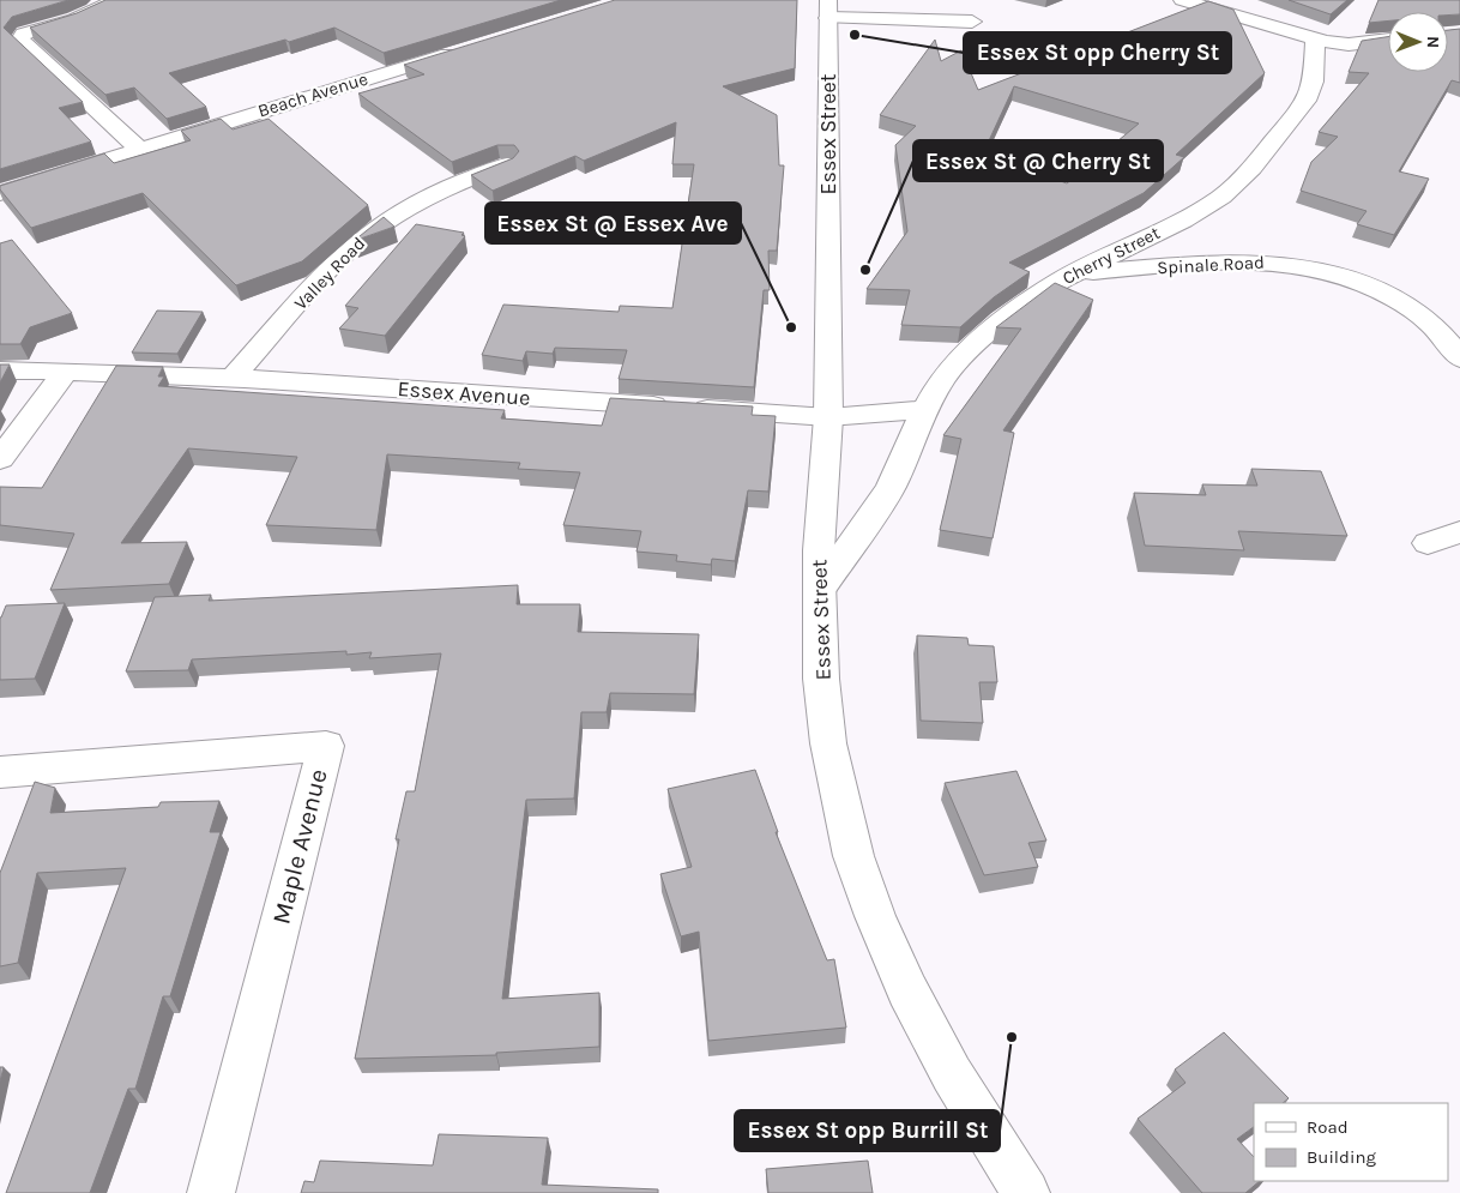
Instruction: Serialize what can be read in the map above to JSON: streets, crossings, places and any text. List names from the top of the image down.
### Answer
{
  "streets": {
    "street": [
      "Beach Avenue",
      "Essex Street",
      "Cherry Street",
      "Spinale Road",
      "Valley Road",
      "Essex Avenue",
      "Maple Avenue"
    ]
  },
  "crossings": [
    ["Essex Street", "Cherry Street"],
    ["Essex Street", "Essex Avenue"],
    ["Cherry Street", "Spinale Road"],
    ["Cherry Street", "Essex Avenue"],
    ["Valley Road", "Essex Avenue"]
  ],
  "places": [
    "Essex St opp Cherry St",
    "Essex St @ Cherry St",
    "Essex St @ Essex Ave",
    "Essex St opp Burrill St"
  ],
  "legend": ["Road", "Building"],
  "north": "right"
}
